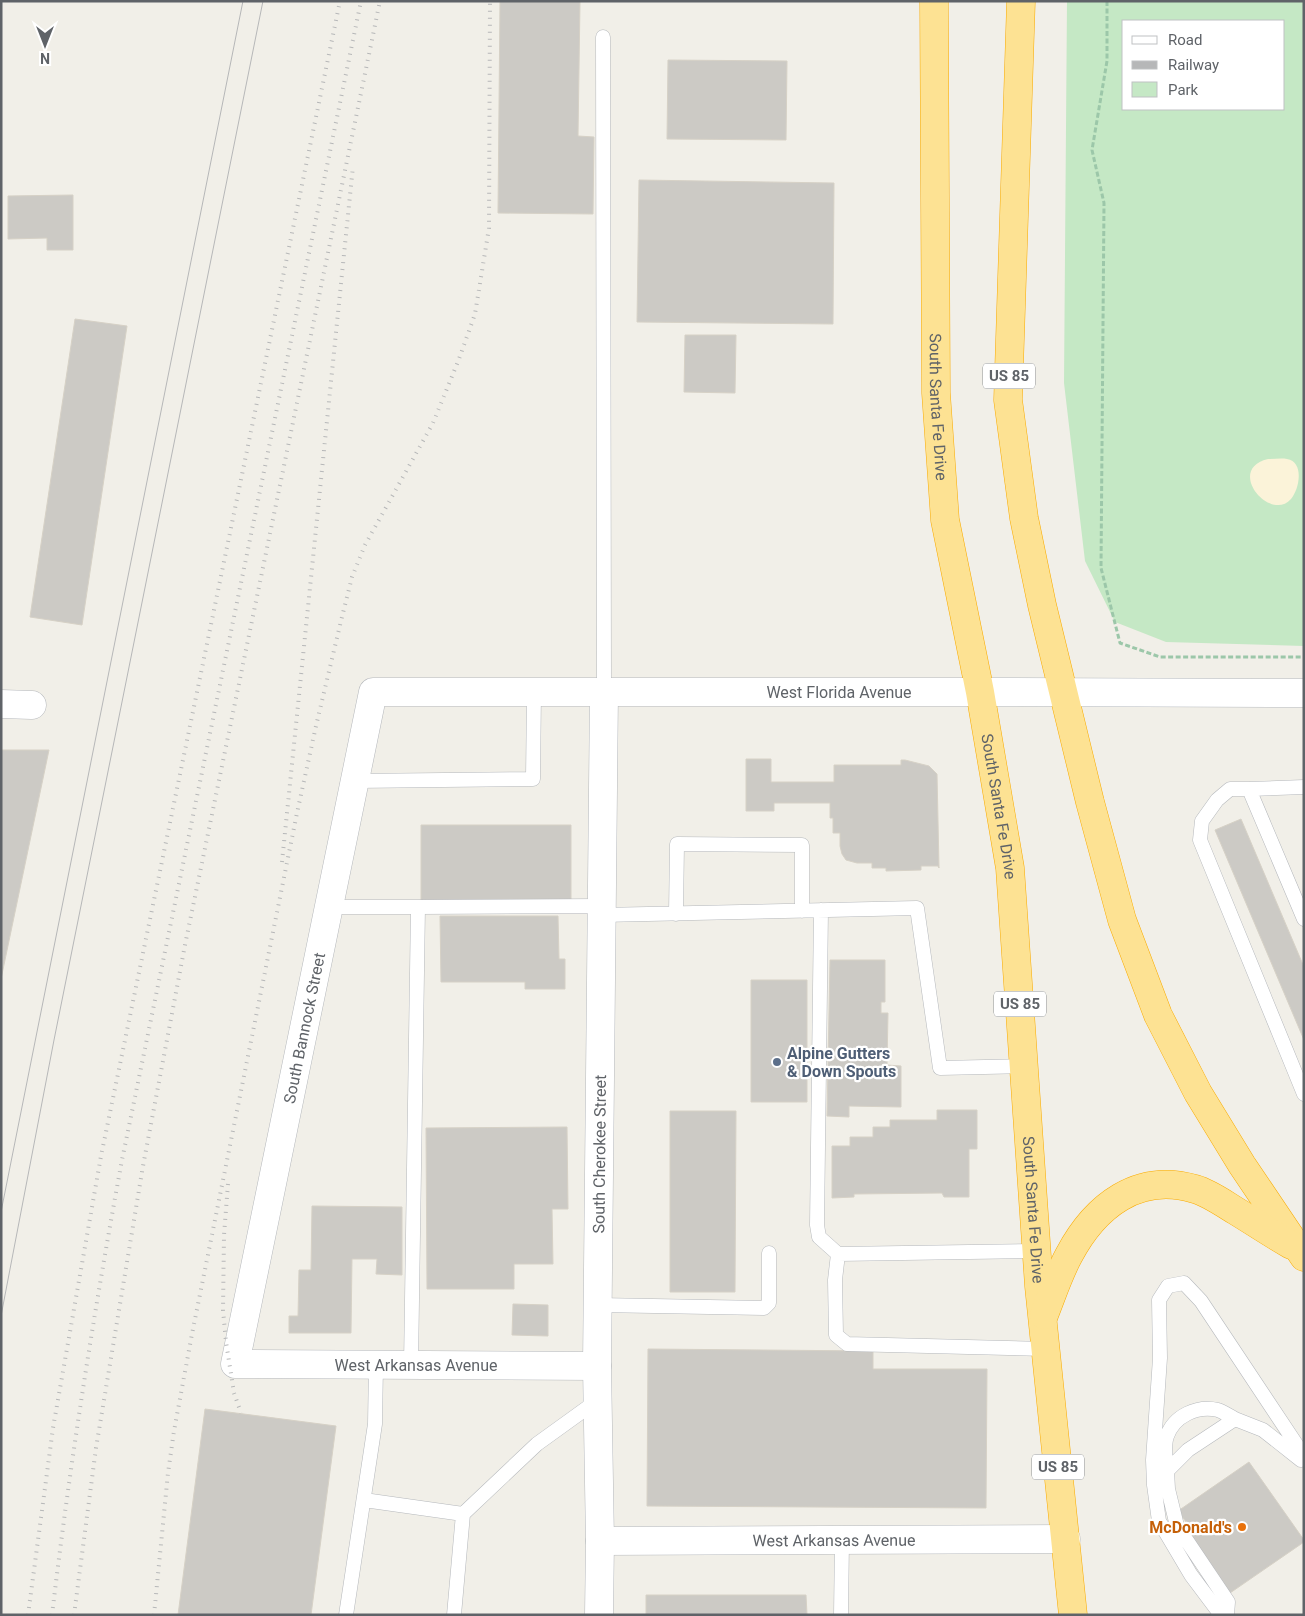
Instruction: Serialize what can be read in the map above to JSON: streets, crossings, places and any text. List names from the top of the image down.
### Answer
{
  "streets": {
    "highway": ["US 85", "South Santa Fe Drive"],
    "street": [
      "West Florida Avenue",
      "South Bannock Street",
      "South Cherokee Street",
      "West Arkansas Avenue"
    ]
  },
  "crossings": [
    ["US 85", "West Florida Avenue"],
    ["South Santa Fe Drive", "West Florida Avenue"],
    ["South Santa Fe Drive", "West Arkansas Avenue"],
    ["West Florida Avenue", "South Bannock Street"],
    ["West Florida Avenue", "South Cherokee Street"],
    ["South Bannock Street", "West Arkansas Avenue"],
    ["South Cherokee Street", "West Arkansas Avenue"]
  ],
  "places": ["Alpine Gutters & Down Spouts", "McDonald's"],
  "legend": ["Road", "Railway", "Park"],
  "north": "bottom"
}
